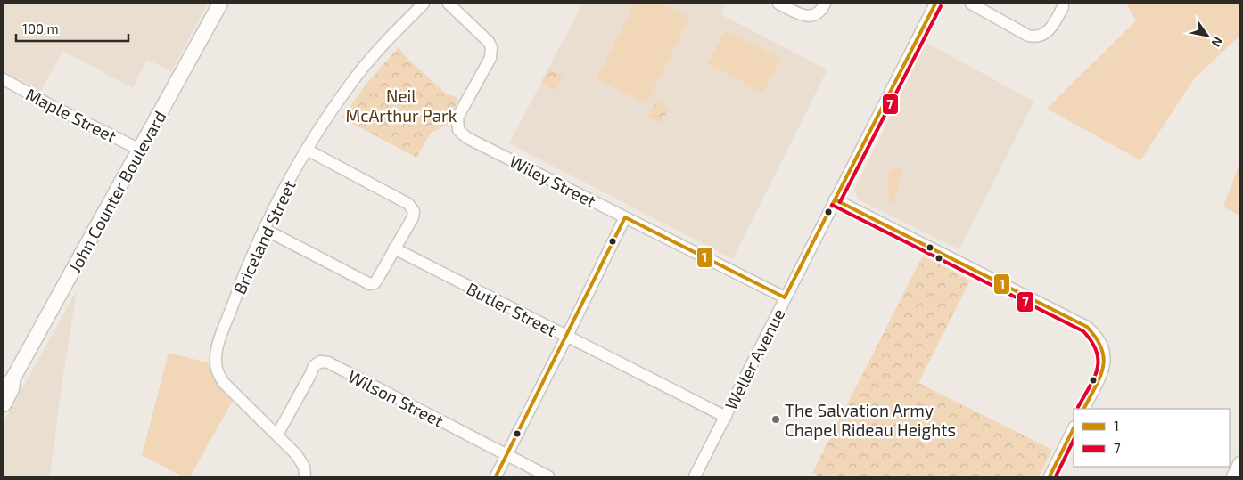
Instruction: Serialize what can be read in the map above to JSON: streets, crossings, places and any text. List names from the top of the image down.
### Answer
{
  "streets": {
    "main road": ["John Counter Boulevard"],
    "street": [
      "Maple Street",
      "Wiley Street",
      "Briceland Street",
      "Butler Street",
      "Weller Avenue",
      "Wilson Street"
    ]
  },
  "crossings": [
    ["Maple Street", "John Counter Boulevard"],
    ["Wiley Street", "Weller Avenue"],
    ["Briceland Street", "Wilson Street"],
    ["Butler Street", "Weller Avenue"]
  ],
  "parks": ["Neil McArthur Park"],
  "places": ["The Salvation Army Chapel Rideau Heights"],
  "lines": ["transit line 1", "transit line 7"],
  "legend": ["1", "7"],
  "scale_bar": "100 m",
  "north": "bottom right"
}
